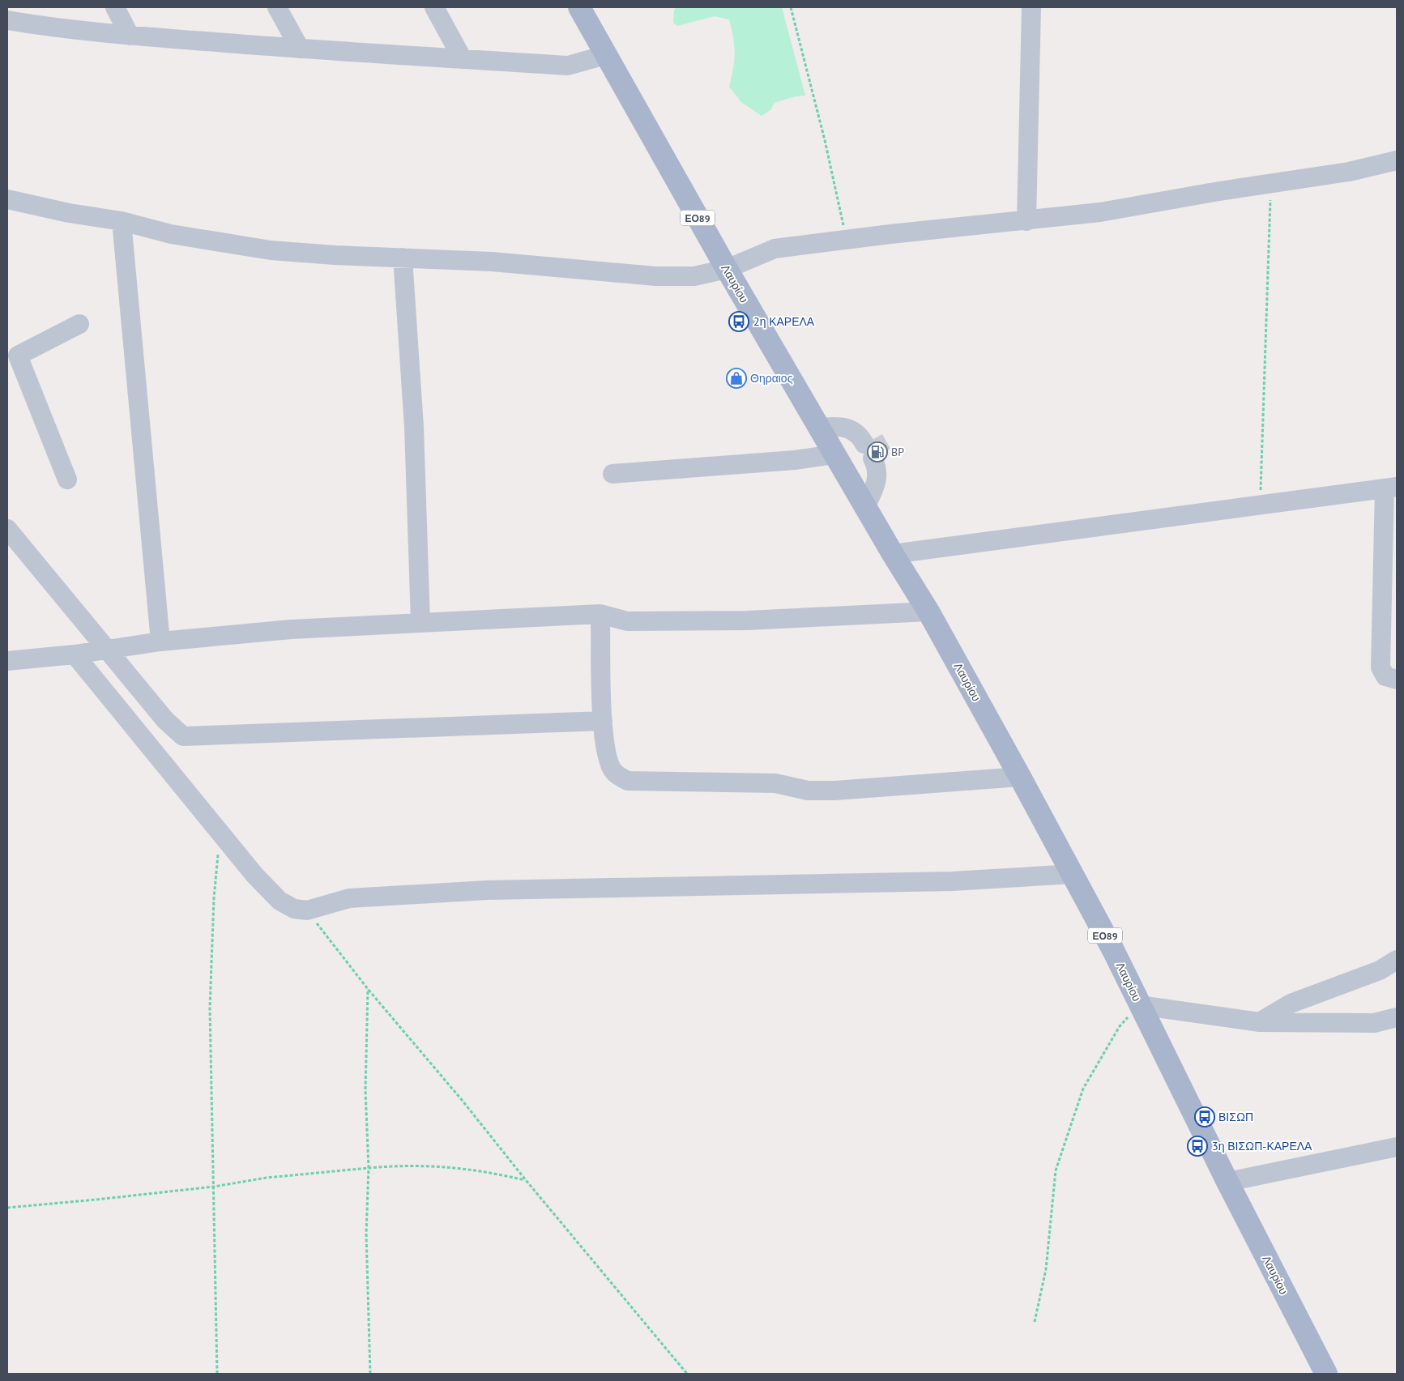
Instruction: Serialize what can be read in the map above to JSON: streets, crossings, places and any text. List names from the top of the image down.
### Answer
{
  "streets": {
    "main road": ["ΕΟ89", "Λαυρίου"]
  },
  "places": {
    "bus stop": ["2η ΚΑΡΕΛΑ", "ΒΙΣΩΠ", "3η ΒΙΣΩΠ-ΚΑΡΕΛΑ"],
    "shop": ["Θηραιος"],
    "fuel station": ["BP"]
  }
}
